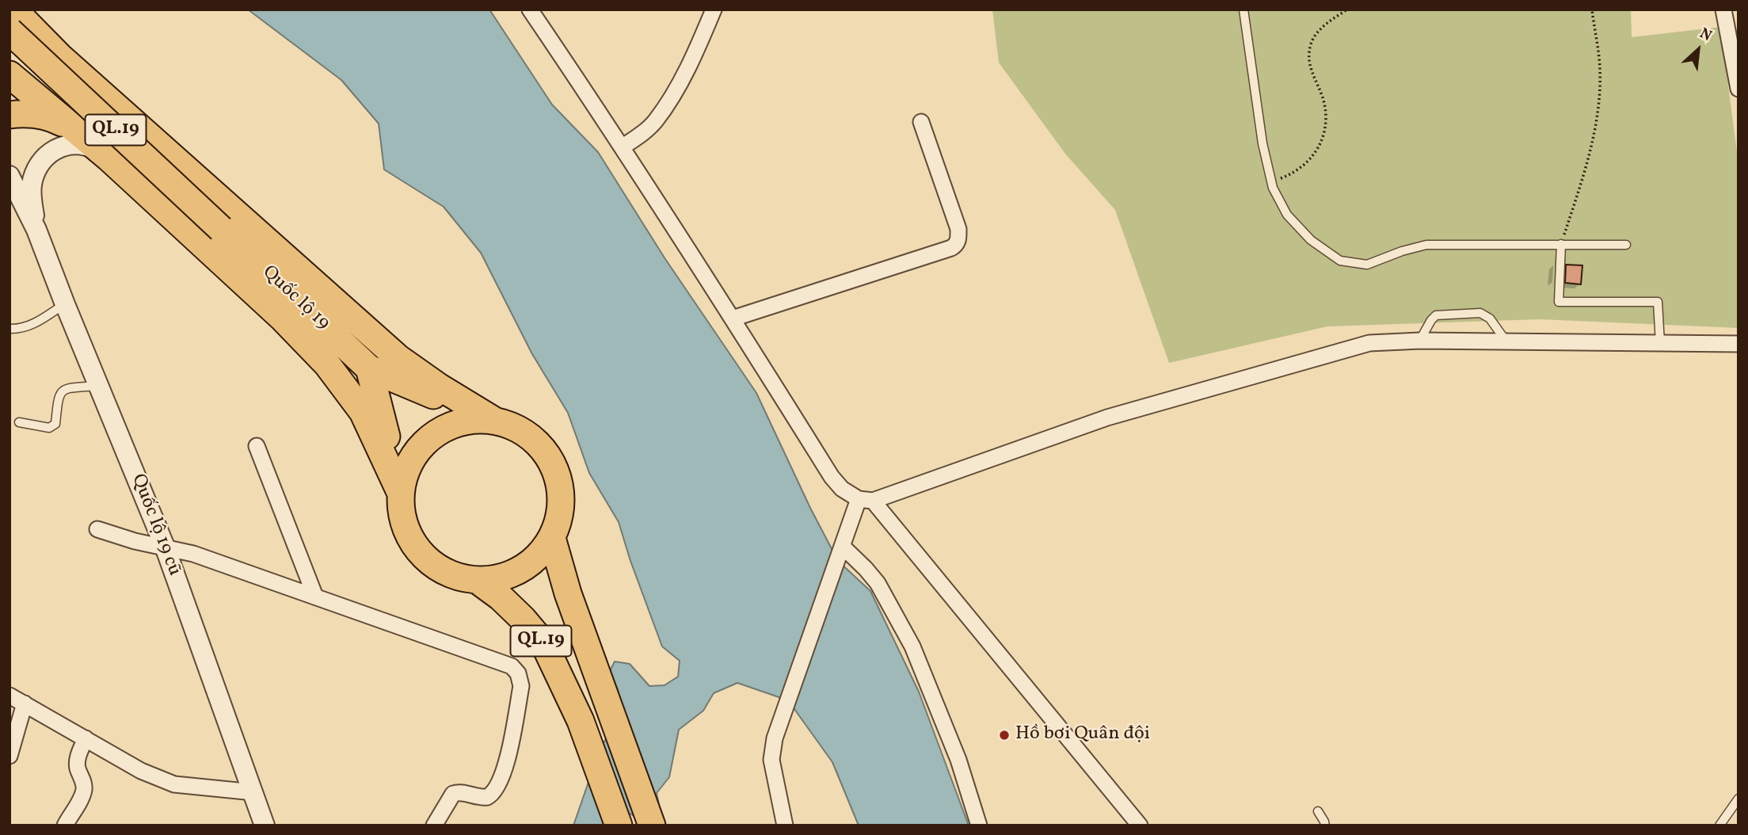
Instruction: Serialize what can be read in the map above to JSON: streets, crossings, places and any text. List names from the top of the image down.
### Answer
{
  "streets": {
    "highway": ["QL.19", "Quốc lộ 19"],
    "street": ["Quốc lộ 19 cũ"]
  },
  "crossings": [
    ["QL.19", "Quốc lộ 19"]
  ],
  "places": ["Hồ bơi Quân đội"],
  "north": "top right"
}
